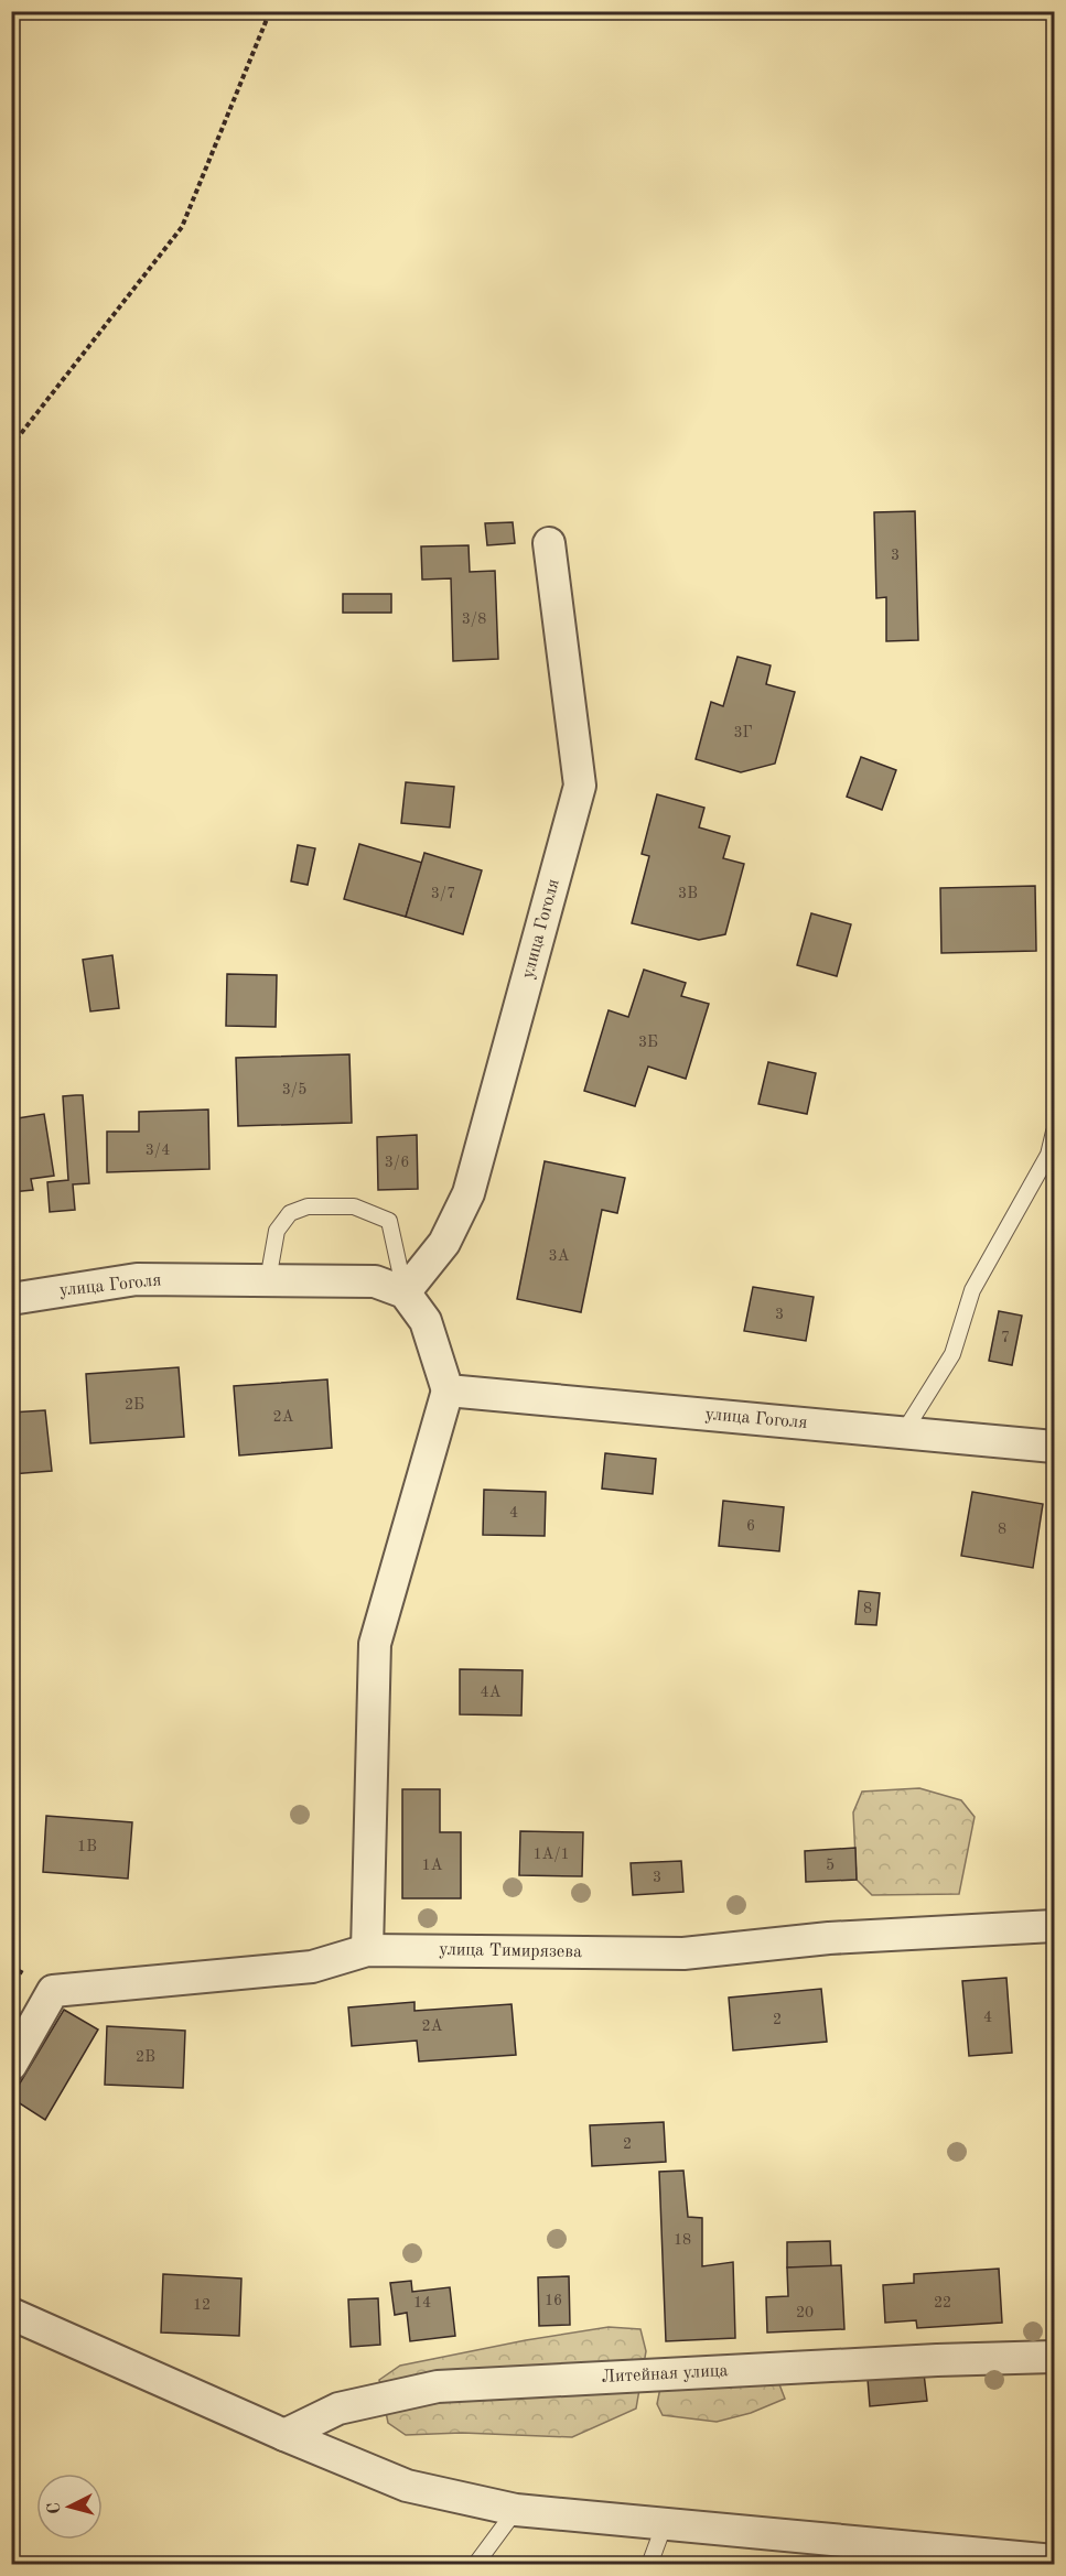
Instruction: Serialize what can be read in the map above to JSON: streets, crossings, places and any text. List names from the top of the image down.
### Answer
{
  "streets": {
    "street": ["улица Гоголя", "улица Тимирязева", "Литейная улица"]
  },
  "house_numbers": [
    "3",
    "3/8",
    "3Г",
    "3/7",
    "3В",
    "3Б",
    "3/5",
    "3/4",
    "3/6",
    "3А",
    "3",
    "7",
    "2Б",
    "2А",
    "4",
    "6",
    "8",
    "8",
    "4А",
    "1В",
    "1А/1",
    "1А",
    "5",
    "3",
    "4",
    "2",
    "2А",
    "2В",
    "2",
    "18",
    "16",
    "14",
    "22",
    "12",
    "20"
  ],
  "north": "left"
}
